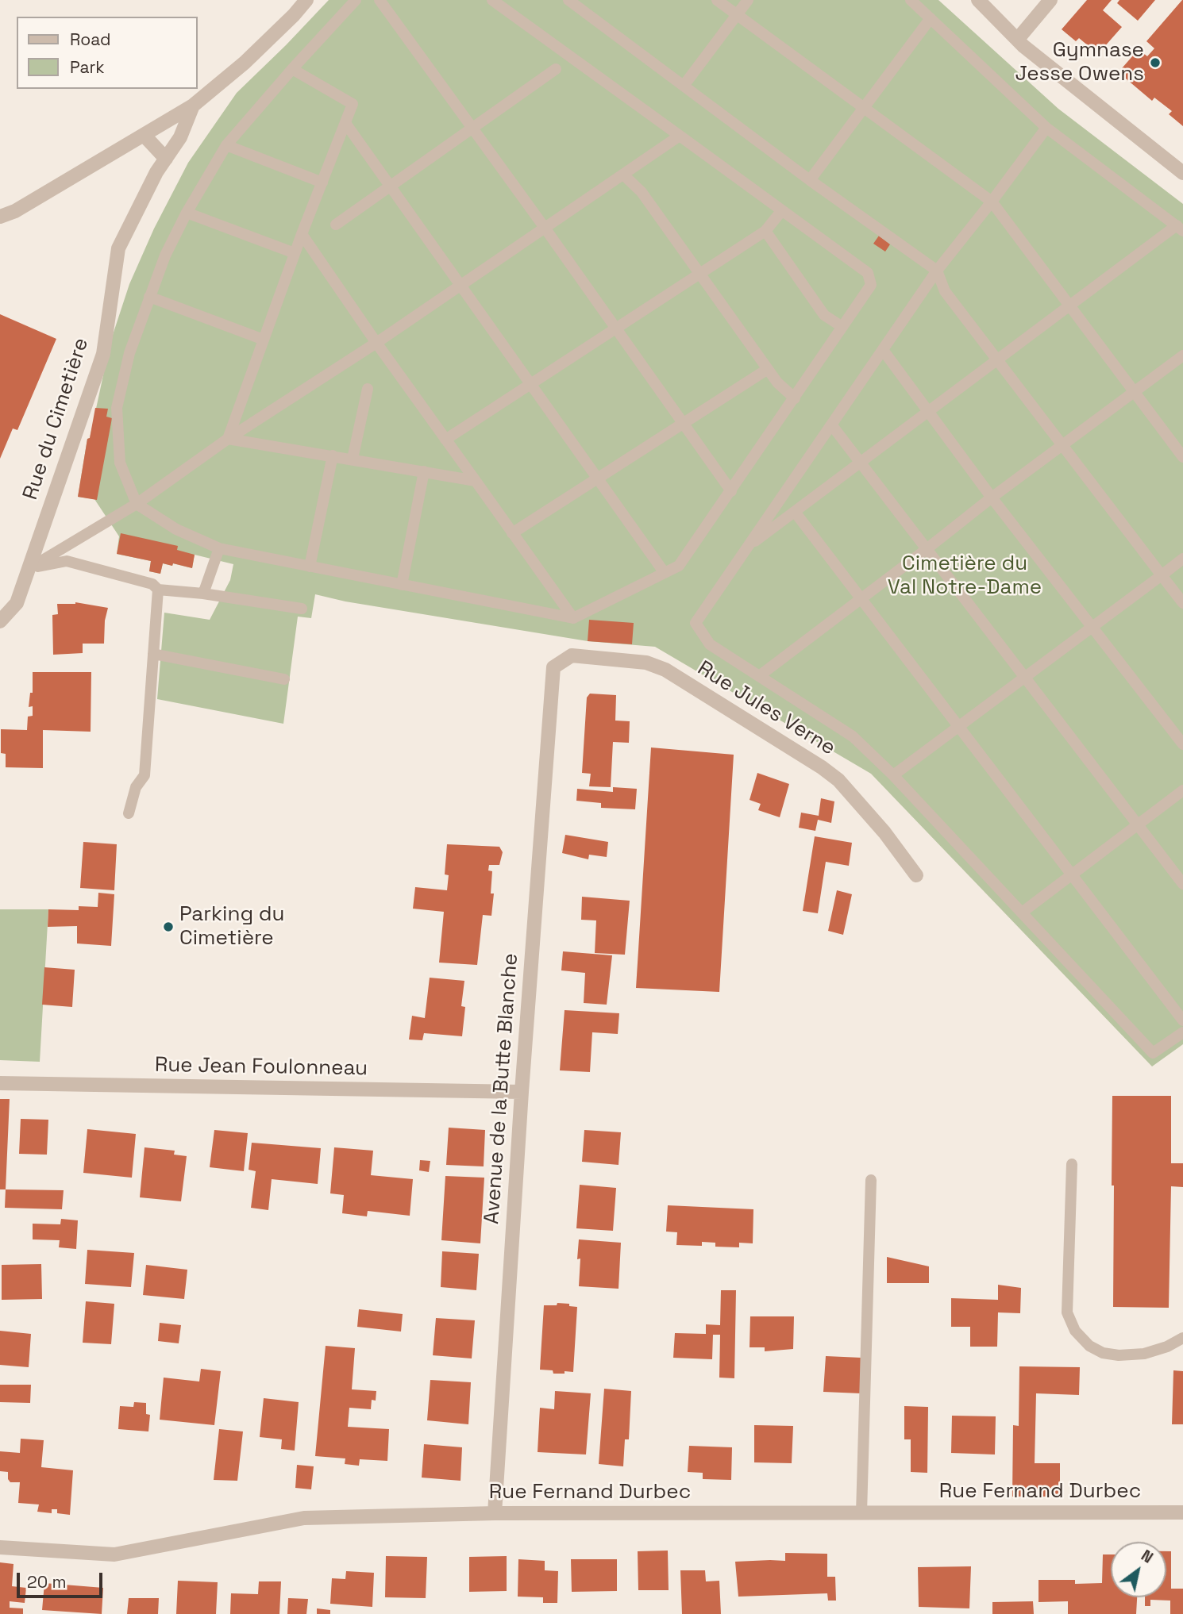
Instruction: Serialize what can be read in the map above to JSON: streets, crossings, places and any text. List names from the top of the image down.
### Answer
{
  "streets": {
    "street": [
      "Rue du Cimetière",
      "Rue Jules Verne",
      "Rue Jean Foulonneau",
      "Avenue de la Butte Blanche",
      "Rue Fernand Durbec"
    ]
  },
  "crossings": [
    ["Rue Jules Verne", "Avenue de la Butte Blanche"],
    ["Rue Jean Foulonneau", "Avenue de la Butte Blanche"],
    ["Avenue de la Butte Blanche", "Rue Fernand Durbec"]
  ],
  "parks": ["Cimetière du Val Notre-Dame"],
  "places": ["Gymnase Jesse Owens", "Parking du Cimetière"],
  "legend": ["Road", "Park"],
  "scale_bar": "20 m",
  "north": "top right"
}
